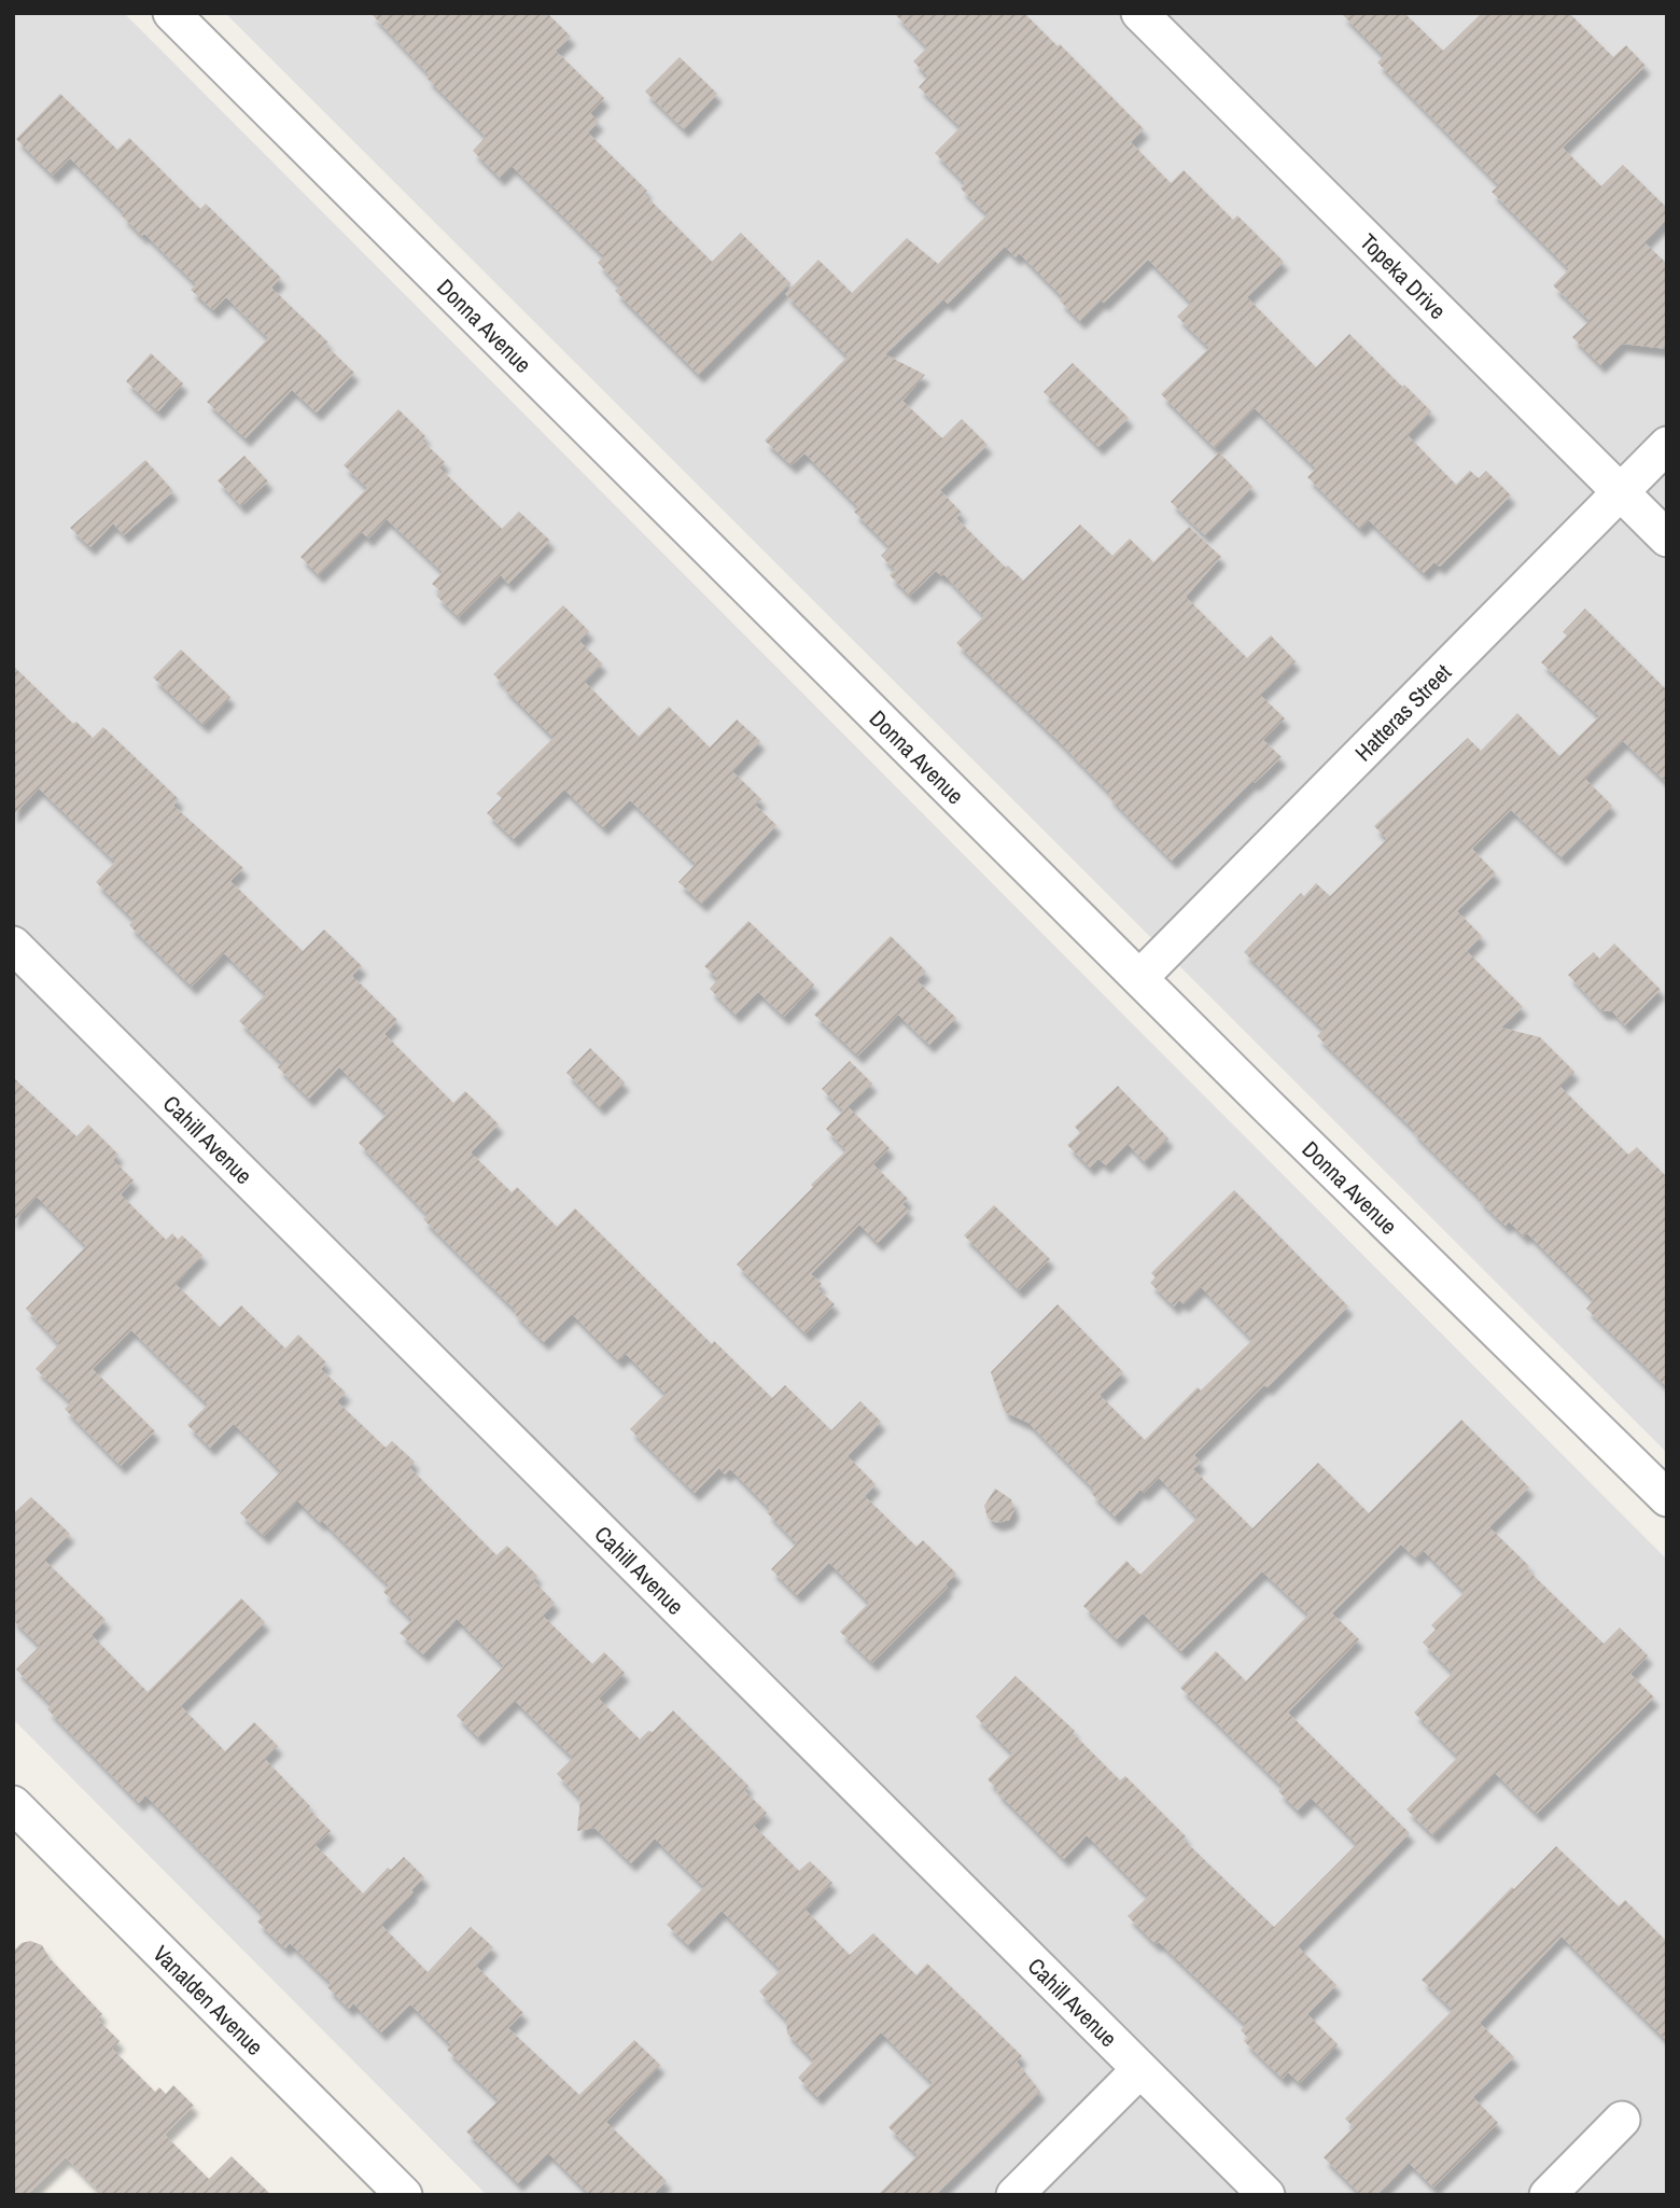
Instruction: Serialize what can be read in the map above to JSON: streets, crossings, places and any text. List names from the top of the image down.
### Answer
{
  "streets": {
    "street": [
      "Topeka Drive",
      "Donna Avenue",
      "Hatteras Street",
      "Cahill Avenue",
      "Vanalden Avenue"
    ]
  },
  "crossings": [
    ["Topeka Drive", "Hatteras Street"],
    ["Donna Avenue", "Hatteras Street"]
  ]
}
